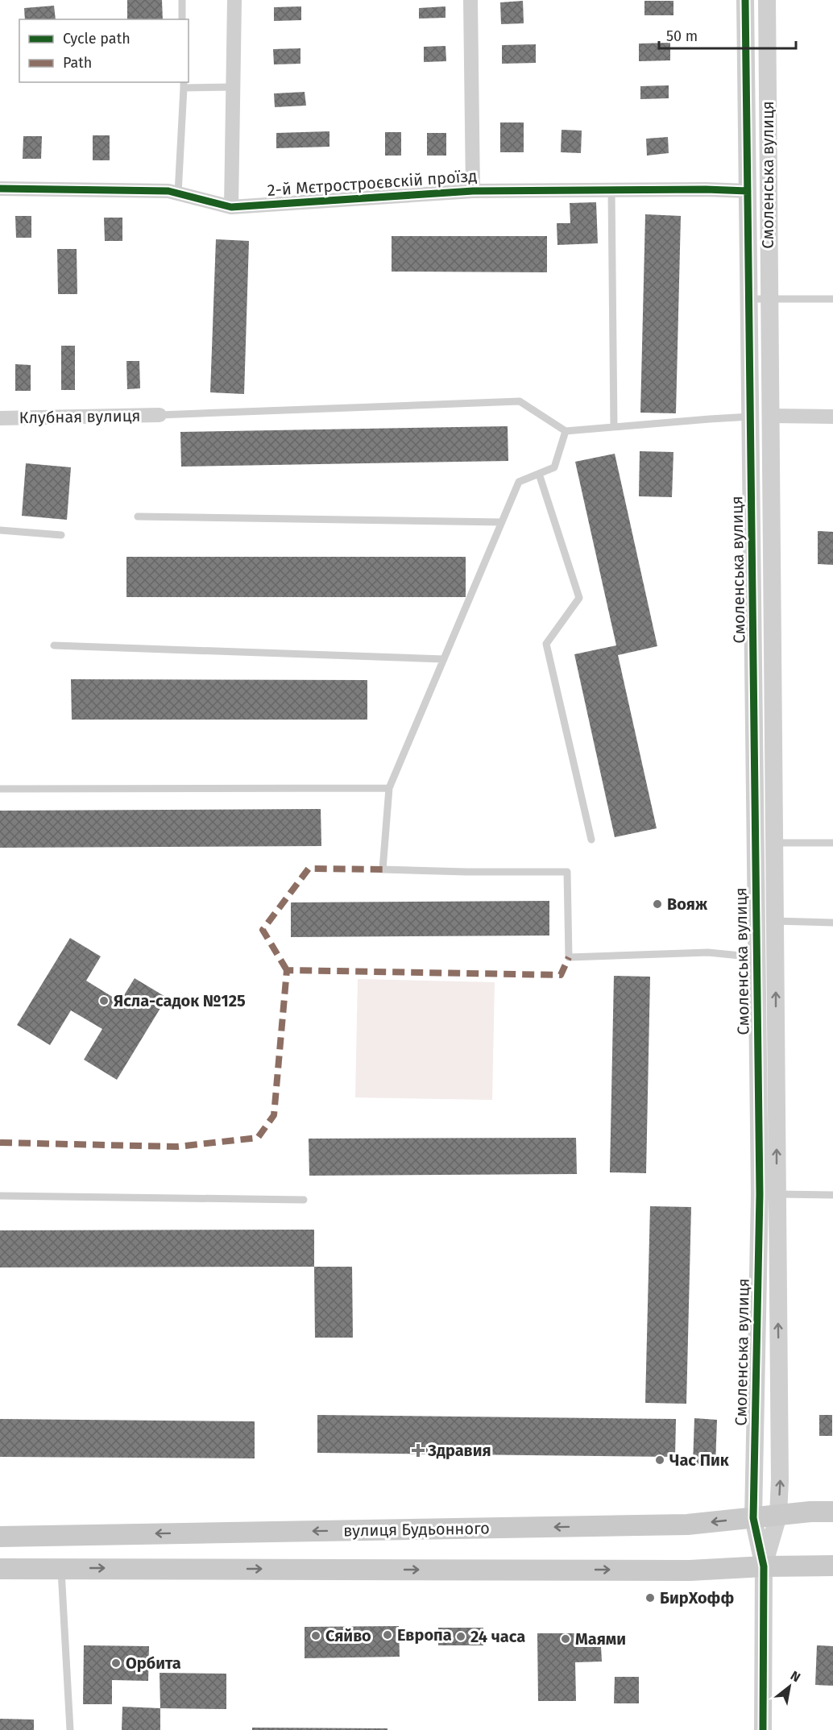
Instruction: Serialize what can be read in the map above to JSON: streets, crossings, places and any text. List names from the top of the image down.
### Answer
{
  "streets": {
    "main road": ["вулиця Будьонного"],
    "street": ["Смоленська вулиця", "2-й Мєтростроєвскій проїзд", "Клубная вулиця"]
  },
  "crossings": [
    ["Смоленська вулиця", "2-й Мєтростроєвскій проїзд"],
    ["Смоленська вулиця", "вулиця Будьонного"]
  ],
  "places": {
    "other": [
      "Вояж",
      "Ясла-садок №125",
      "Час Пик",
      "БирХофф",
      "Европа",
      "Сяйво",
      "24 часа",
      "Маями",
      "Орбита"
    ],
    "health": ["Здравия"]
  },
  "legend": ["Cycle path", "Path"],
  "scale_bar": "50 m",
  "north": "top right"
}
